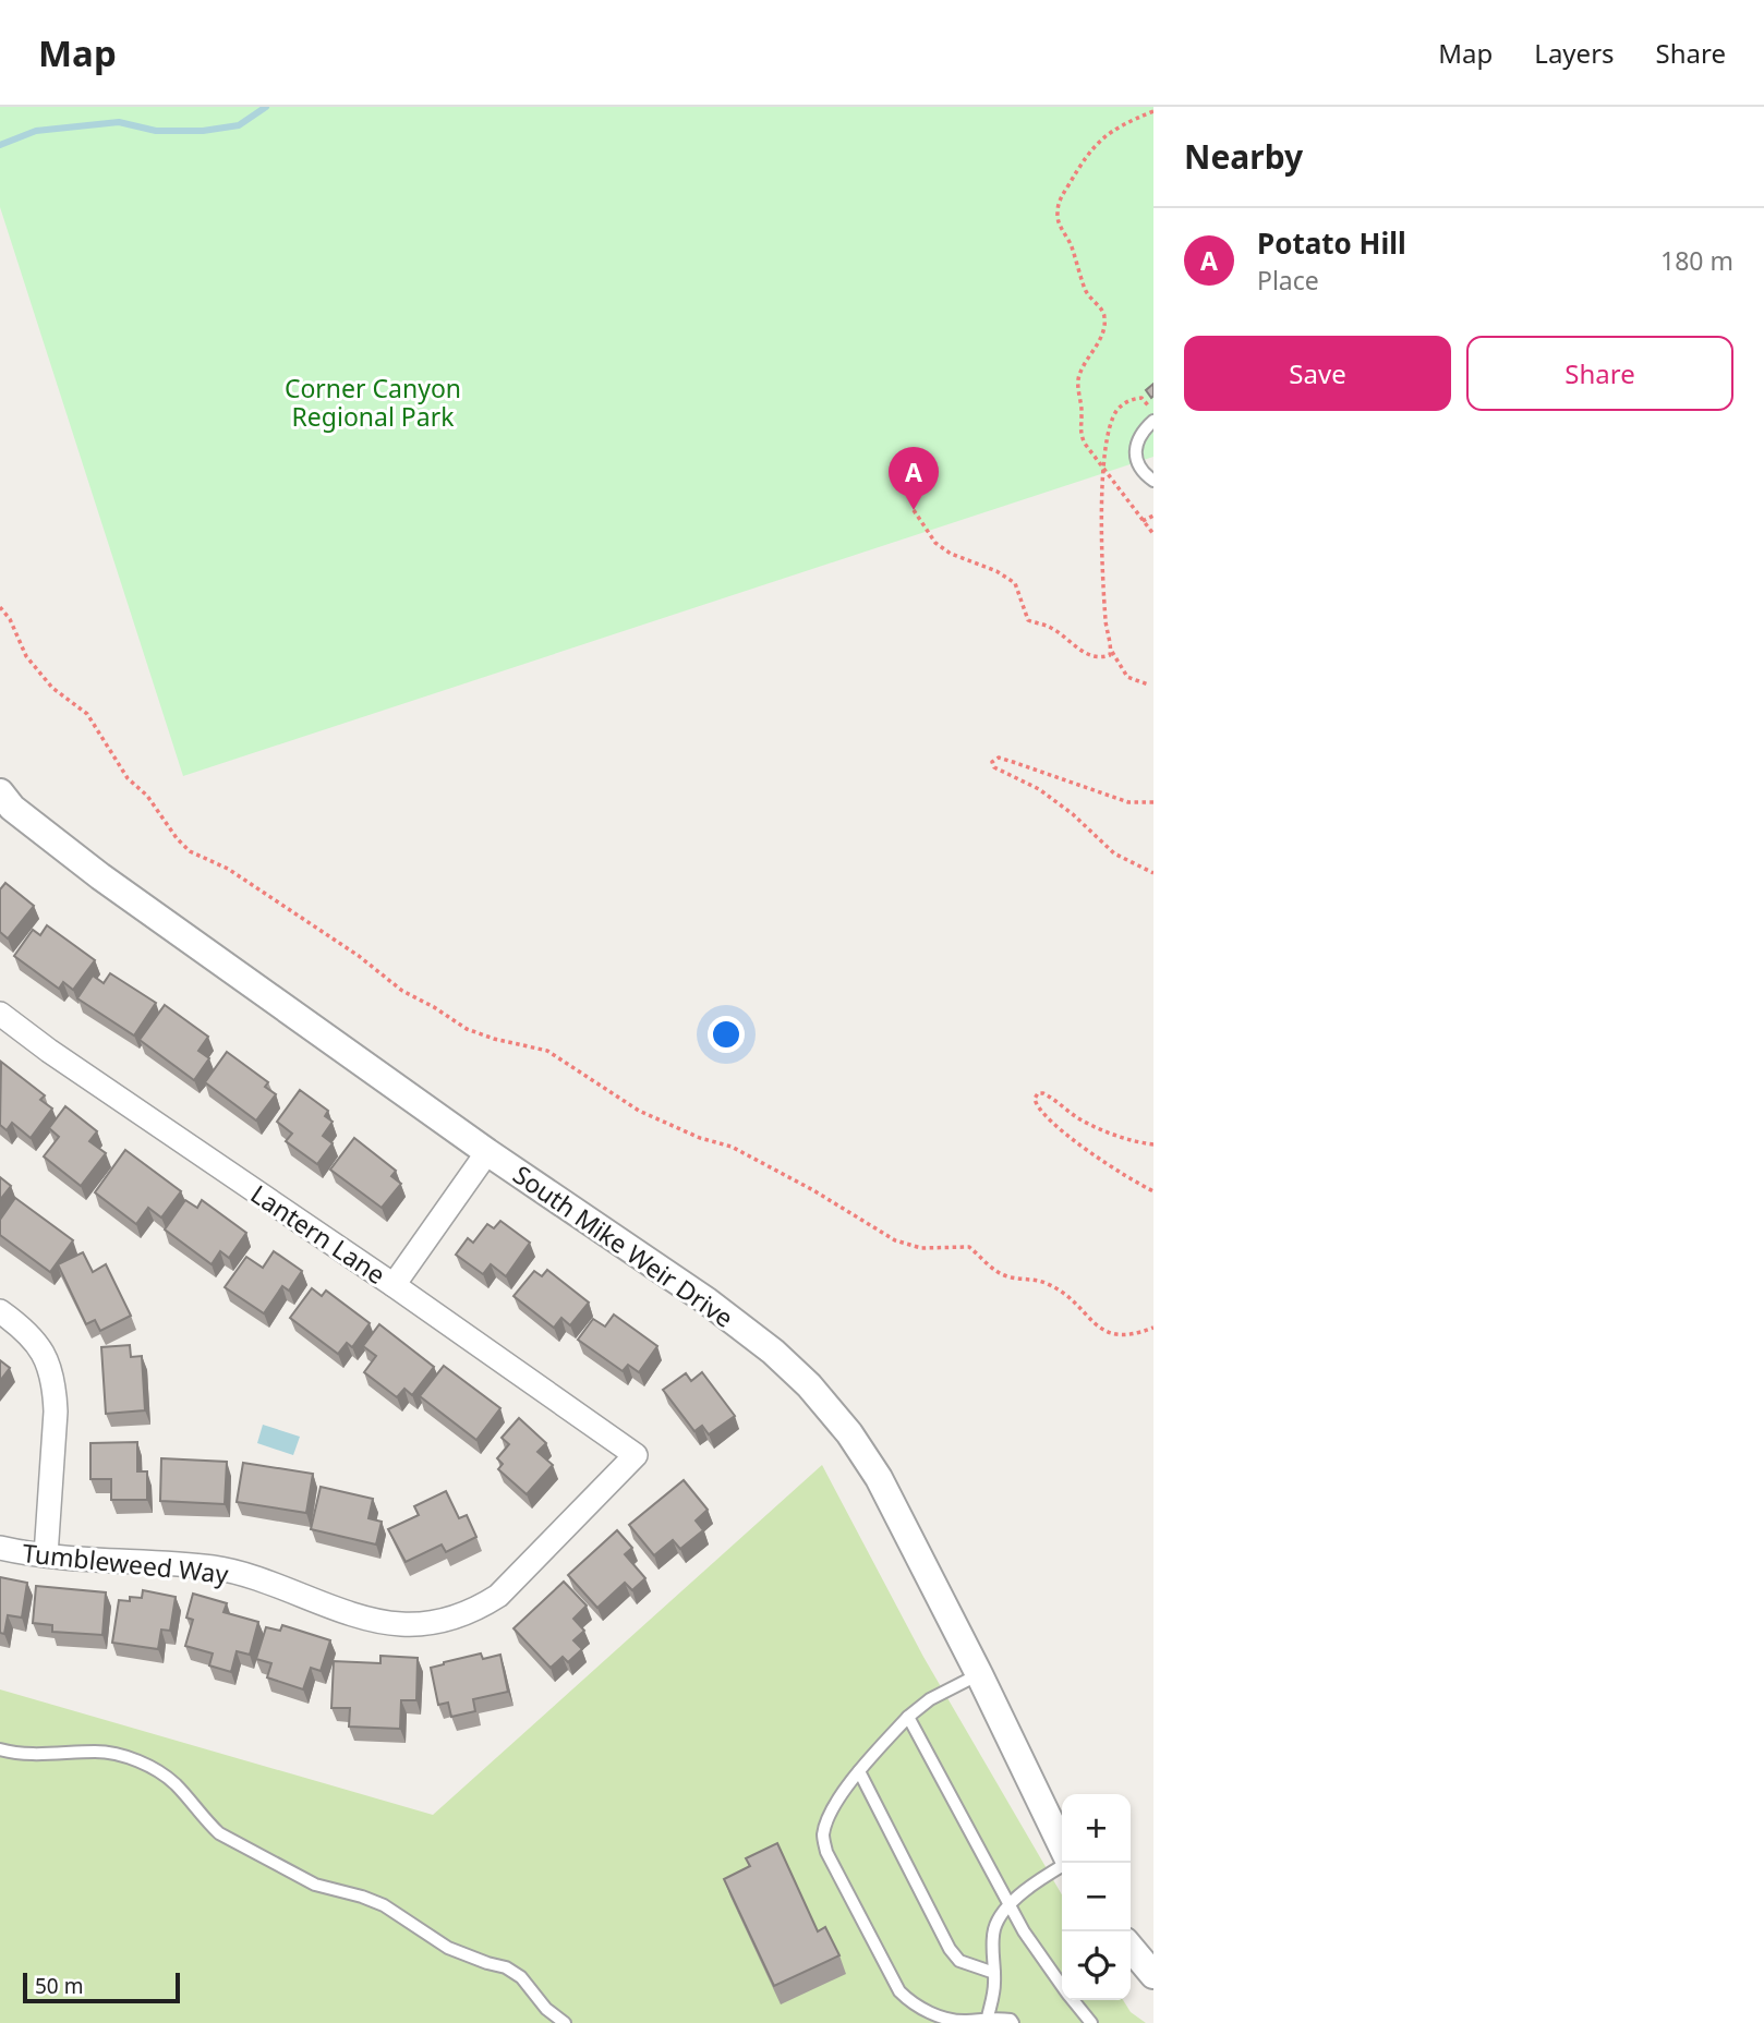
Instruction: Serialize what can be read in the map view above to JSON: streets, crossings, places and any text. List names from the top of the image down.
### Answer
{
  "streets": {
    "street": ["Lantern Lane", "South Mike Weir Drive", "Tumbleweed Way"]
  },
  "crossings": [
    ["Lantern Lane", "Tumbleweed Way"]
  ],
  "parks": ["Corner Canyon Regional Park"],
  "scale_bar": "50 m",
  "page": {
    "header": "Map",
    "nav": ["Map", "Layers", "Share"],
    "heading": "Nearby",
    "list": [
      {
        "mark": "A",
        "name": "Potato Hill",
        "note": "Place",
        "value": "180 m"
      }
    ],
    "buttons": ["Save", "Share"],
    "pins": "A",
    "map_buttons": ["+", "−"],
    "scale": "50 m"
  }
}
